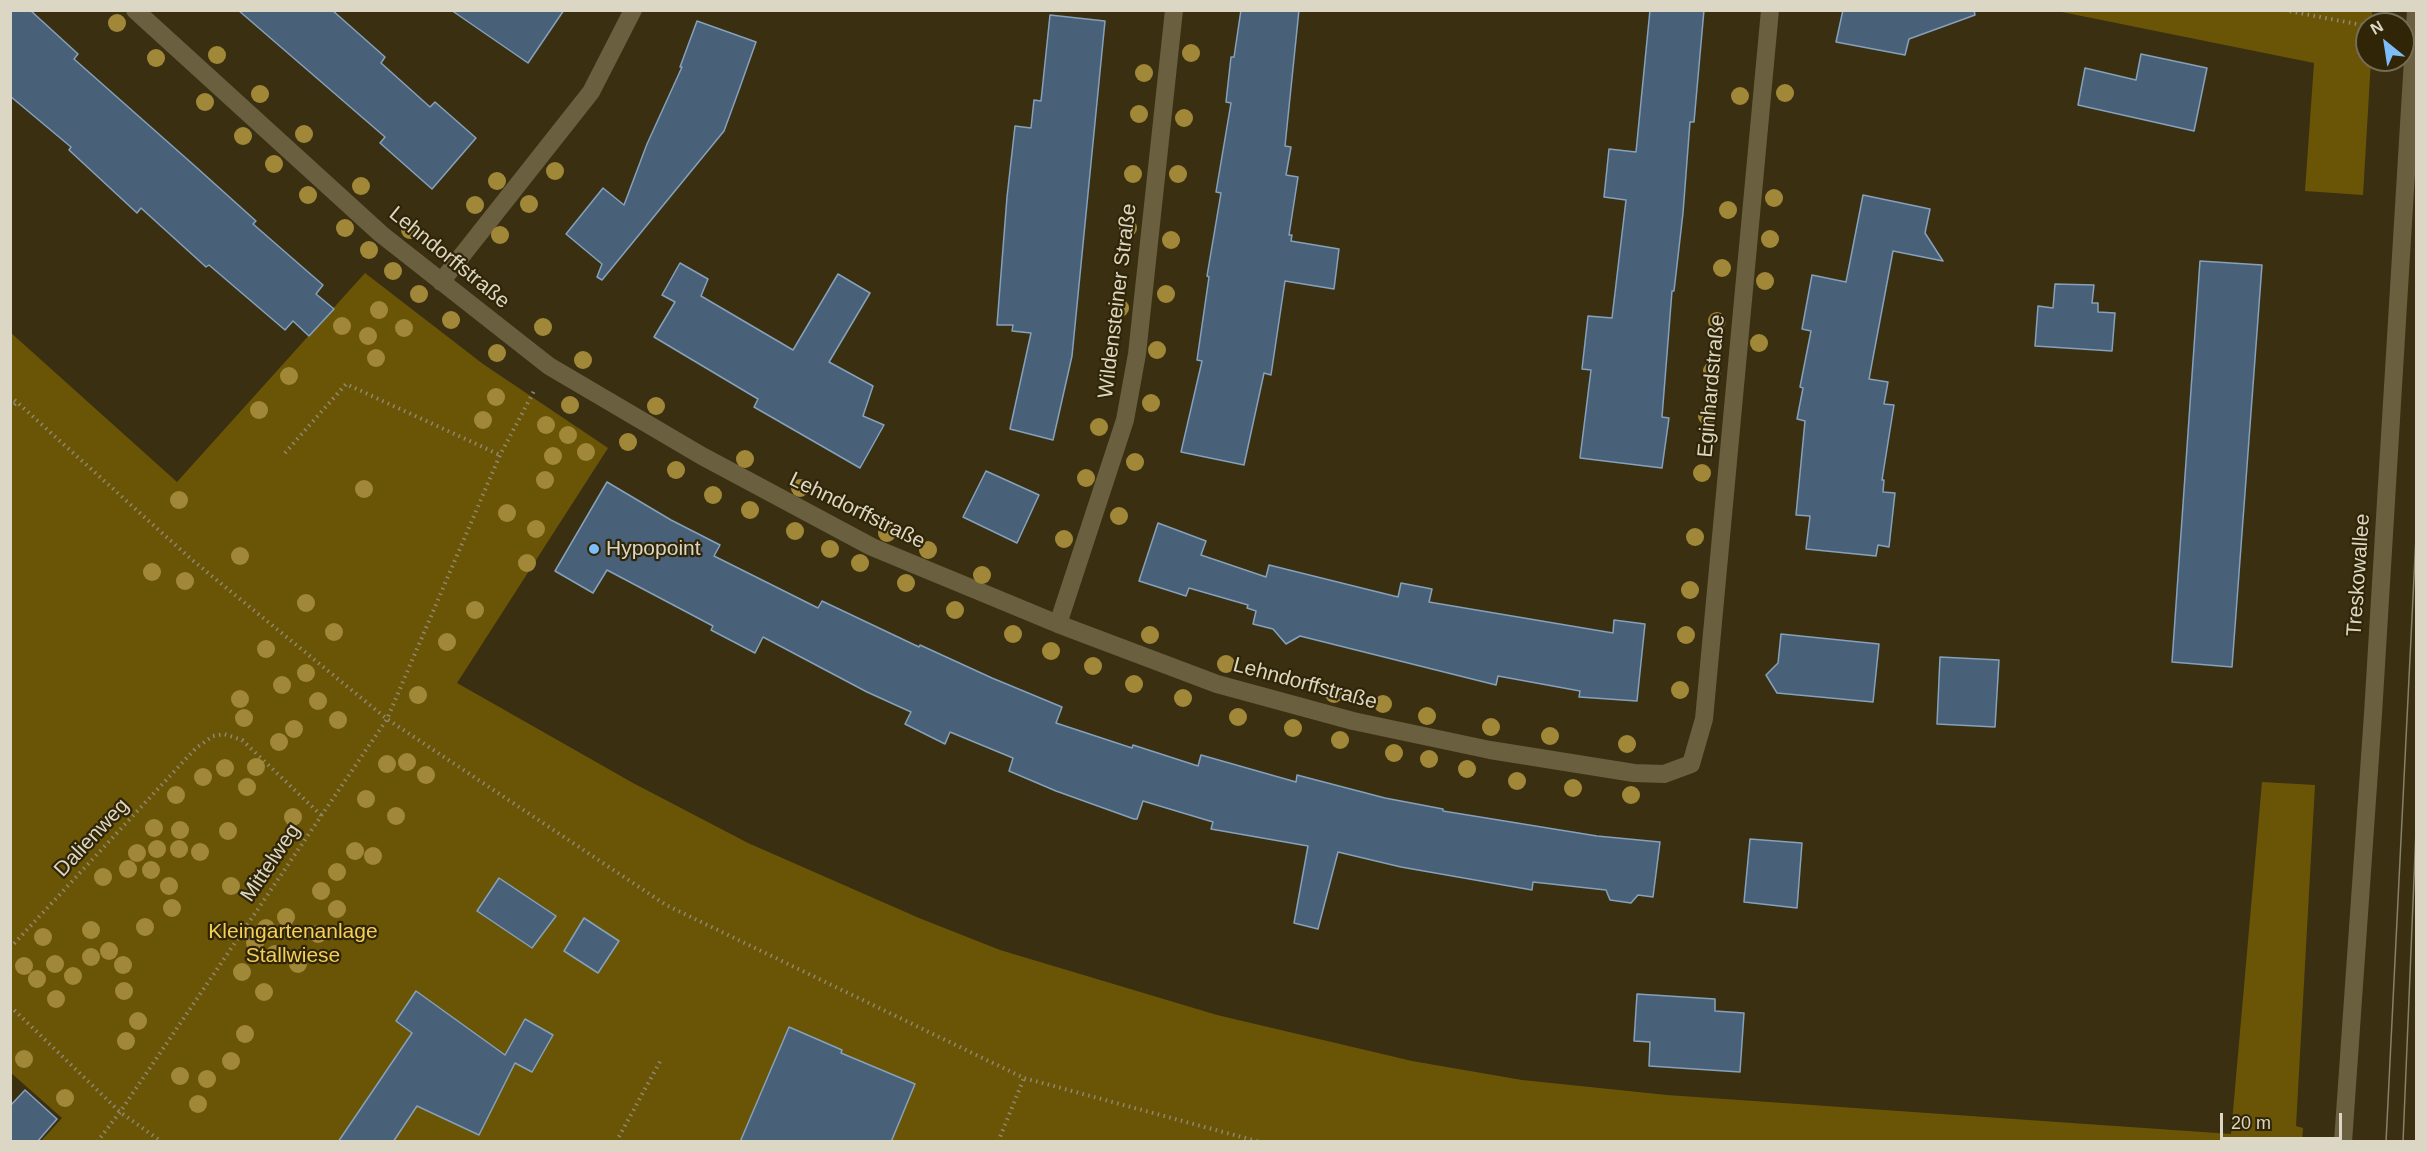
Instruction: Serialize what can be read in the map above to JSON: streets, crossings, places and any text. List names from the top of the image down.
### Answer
{
  "streets": {
    "street": [
      "Lehndorffstraße",
      "Wildensteiner Straße",
      "Eginhardstraße",
      "Treskowallee"
    ],
    "path": ["Dalienweg", "Mittelweg"]
  },
  "crossings": [
    ["Lehndorffstraße", "Wildensteiner Straße"],
    ["Lehndorffstraße", "Eginhardstraße"],
    ["Dalienweg", "Mittelweg"]
  ],
  "parks": ["Kleingartenanlage Stallwiese"],
  "places": ["Hypopoint"],
  "scale_bar": "20 m",
  "north": "top left"
}
